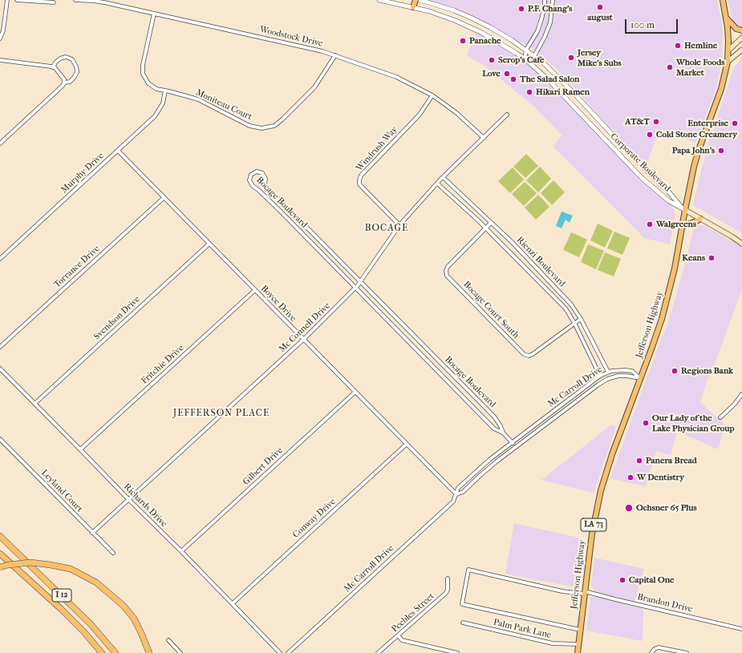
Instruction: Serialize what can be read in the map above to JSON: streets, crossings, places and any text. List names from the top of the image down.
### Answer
{
  "streets": {
    "highway": ["I 12"],
    "main road": ["Jefferson Highway", "LA 73"],
    "street": [
      "Woodstock Drive",
      "Moniteau Court",
      "Windrush Way",
      "Corporate Boulevard",
      "Murphy Drive",
      "Bocage Boulevard",
      "Rienzi Boulevard",
      "Torrance Drive",
      "Boyce Drive",
      "Bocage Court South",
      "Svendson Drive",
      "Mc Connell Drive",
      "Fritchie Drive",
      "Mc Carroll Drive",
      "Gilbert Drive",
      "Leyland Court",
      "Richards Drive",
      "Conway Drive",
      "Brandon Drive",
      "Peebles Street",
      "Palm Park Lane"
    ]
  },
  "crossings": [
    ["Woodstock Drive", "Moniteau Court"],
    ["Woodstock Drive", "Windrush Way"],
    ["Woodstock Drive", "Mc Connell Drive"],
    ["Moniteau Court", "Murphy Drive"],
    ["Windrush Way", "Mc Connell Drive"],
    ["Corporate Boulevard", "Jefferson Highway"],
    ["Murphy Drive", "Boyce Drive"],
    ["Bocage Boulevard", "Mc Connell Drive"],
    ["Bocage Boulevard", "Mc Carroll Drive"],
    ["Rienzi Boulevard", "Bocage Court South"],
    ["Rienzi Boulevard", "Mc Connell Drive"],
    ["Rienzi Boulevard", "Mc Carroll Drive"],
    ["Torrance Drive", "Boyce Drive"],
    ["Boyce Drive", "Svendson Drive"],
    ["Boyce Drive", "Mc Connell Drive"],
    ["Boyce Drive", "Fritchie Drive"],
    ["Boyce Drive", "Mc Carroll Drive"],
    ["Boyce Drive", "Gilbert Drive"],
    ["Boyce Drive", "Conway Drive"],
    ["Svendson Drive", "Richards Drive"],
    ["Jefferson Highway", "Mc Carroll Drive"],
    ["Jefferson Highway", "Brandon Drive"],
    ["Jefferson Highway", "Palm Park Lane"],
    ["Mc Connell Drive", "Leyland Court"],
    ["Mc Connell Drive", "Richards Drive"],
    ["Fritchie Drive", "Richards Drive"],
    ["Gilbert Drive", "Richards Drive"],
    ["Richards Drive", "Conway Drive"]
  ],
  "districts": ["BOCAGE", "JEFFERSON PLACE"],
  "places": [
    "august",
    "P.F. Chang's",
    "Panache",
    "Hemline",
    "Jersey Mike's Subs",
    "Serop's Cafe",
    "Whole Foods Market",
    "Love",
    "The Salad Salon",
    "Hikari Ramen",
    "AT&T",
    "Enterprise",
    "Cold Stone Creamery",
    "Papa John's",
    "Walgreens",
    "Keans",
    "Regions Bank",
    "Our Lady of the Lake Physician Group",
    "Panera Bread",
    "W Dentistry",
    "Ochsner 65 Plus",
    "Capital One"
  ],
  "scale_bar": "100 m"
}
